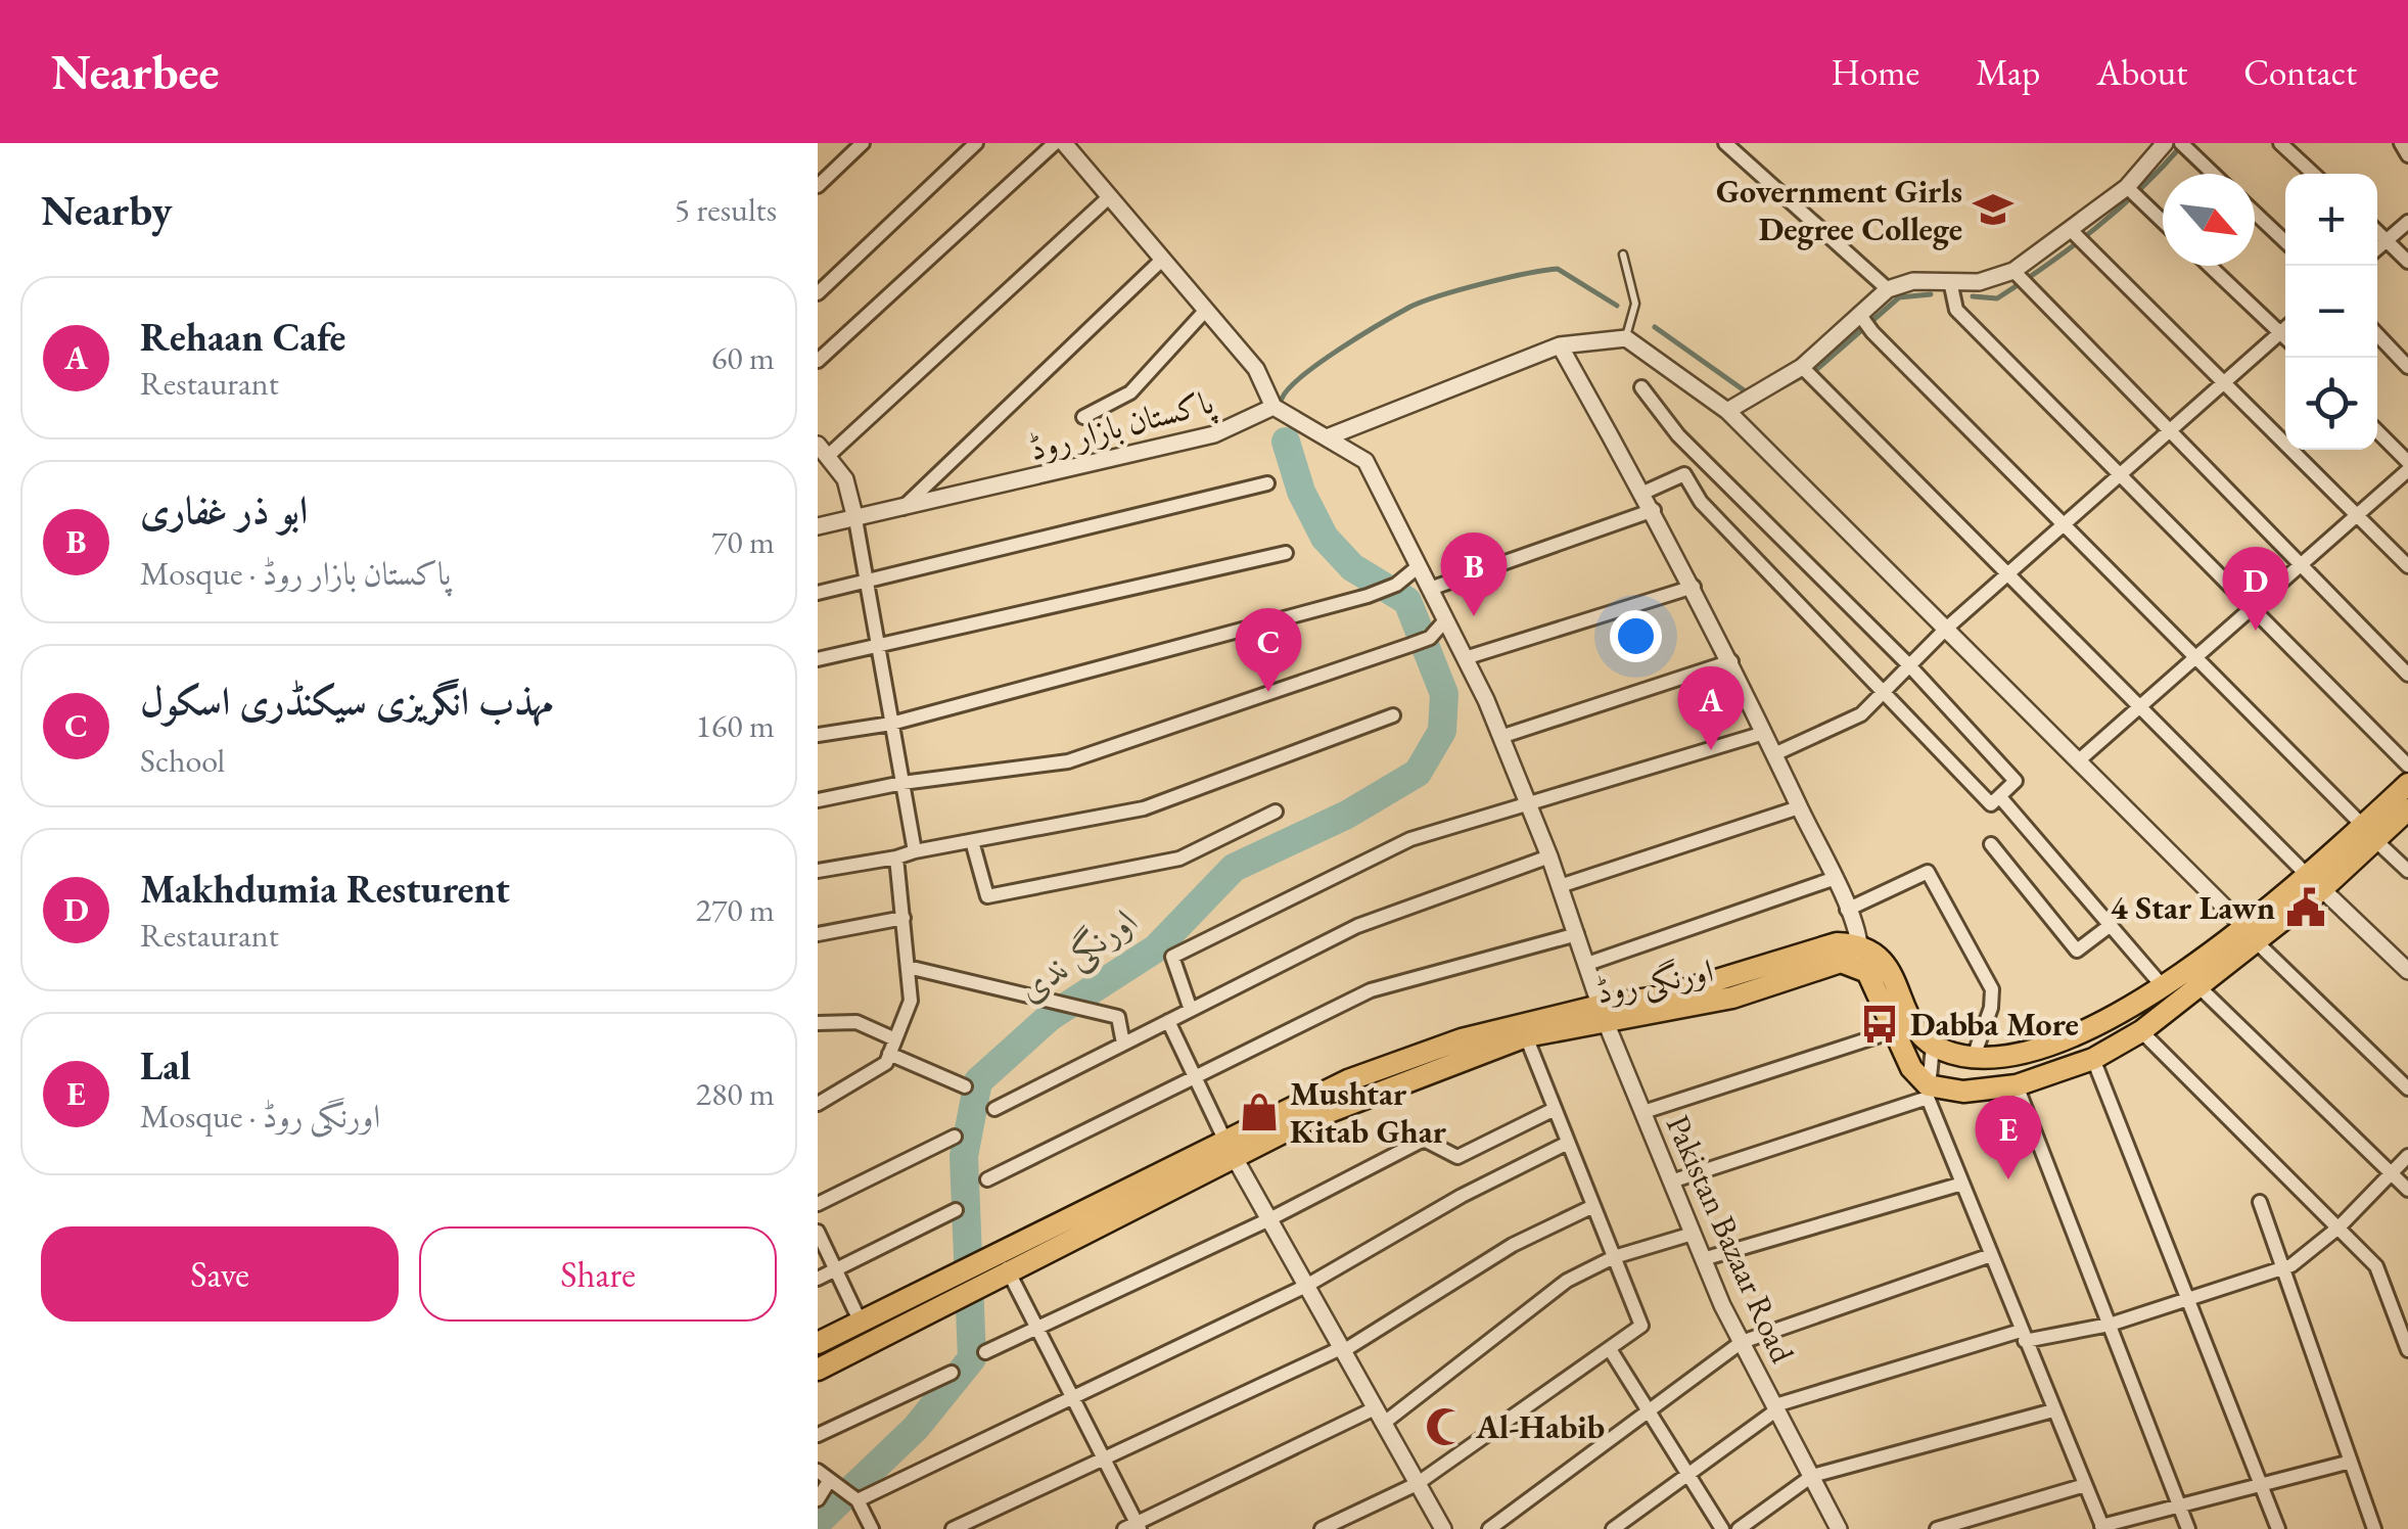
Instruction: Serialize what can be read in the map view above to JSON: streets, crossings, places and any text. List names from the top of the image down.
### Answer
{
  "streets": {
    "main road": ["اورنگی روڈ"],
    "street": ["پاکستان بازار روڈ", "Pakistan Bazaar Road"]
  },
  "crossings": [
    ["اورنگی روڈ", "Pakistan Bazaar Road"]
  ],
  "water": ["اورنگی ندی"],
  "places": {
    "school or university": ["Government Girls Degree College"],
    "public building": ["4 Star Lawn"],
    "bus stop": ["Dabba More"],
    "shop": ["Mushtar Kitab Ghar"],
    "mosque": ["Al-Habib"]
  },
  "north": "bottom right",
  "page": {
    "header": "Nearbee",
    "nav": [
      "Home",
      "Map",
      "About",
      "Contact"
    ],
    "heading": ["Nearby", "5 results"],
    "map_buttons": ["+", "−"],
    "list": [
      {
        "mark": "A",
        "name": "Rehaan Cafe",
        "note": "Restaurant",
        "value": "60 m"
      },
      {
        "mark": "B",
        "name": "ابو ذر غفاری",
        "note": "Mosque · پاکستان بازار روڈ",
        "value": "70 m"
      },
      {
        "mark": "C",
        "name": "مہذب انگریزی سیکنڈری اسکول",
        "note": "School",
        "value": "160 m"
      },
      {
        "mark": "D",
        "name": "Makhdumia Resturent",
        "note": "Restaurant",
        "value": "270 m"
      },
      {
        "mark": "E",
        "name": "Lal",
        "note": "Mosque · اورنگی روڈ",
        "value": "280 m"
      }
    ],
    "pins": [
      "B",
      "D",
      "C",
      "A",
      "E"
    ],
    "buttons": ["Save", "Share"]
  }
}
